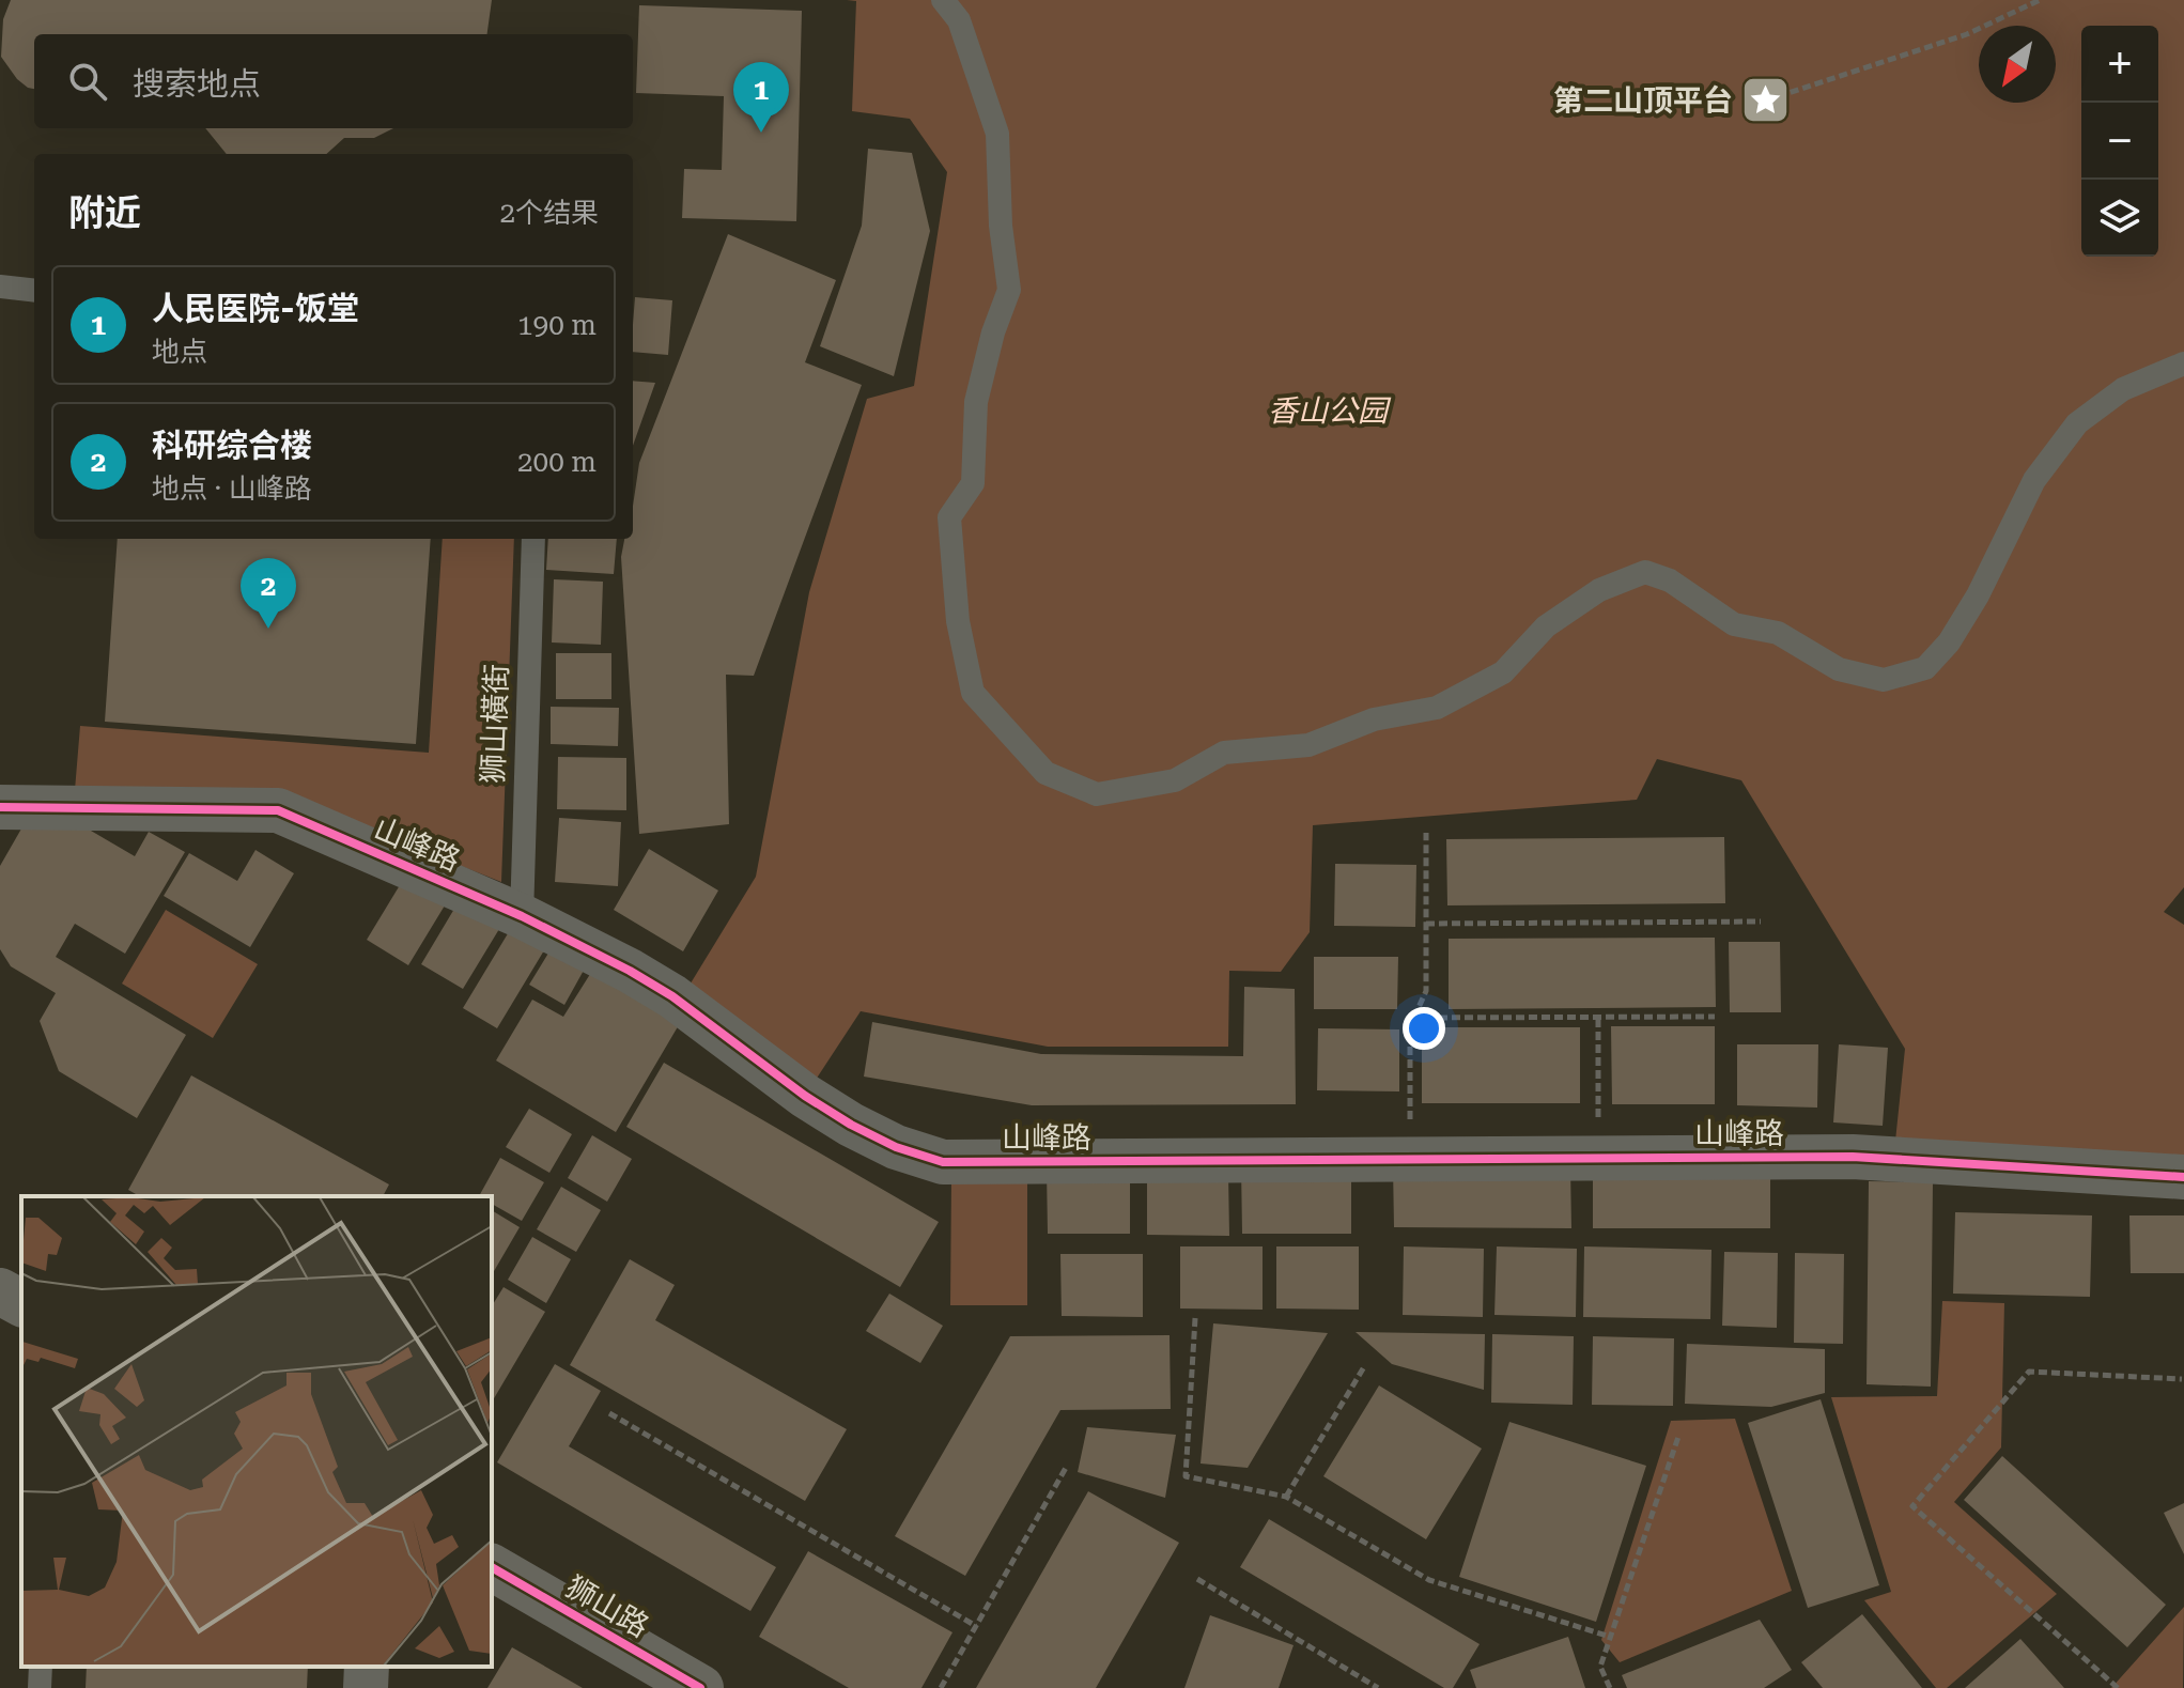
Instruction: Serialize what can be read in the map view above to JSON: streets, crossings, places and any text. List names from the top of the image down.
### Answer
{
  "streets": {
    "street": ["山峰路", "狮山路"],
    "lane": ["狮山橫街"]
  },
  "crossings": [
    ["狮山橫街", "山峰路"]
  ],
  "parks": ["香山公园"],
  "places": {
    "place": ["第二山顶平台"]
  },
  "north": "bottom left",
  "page": {
    "map_buttons": ["+", "−"],
    "search": "搜索地点",
    "pins": ["1", "2"],
    "heading": ["附近", "2个结果"],
    "list": [
      {
        "mark": "1",
        "name": "人民医院-饭堂",
        "note": "地点",
        "value": "190 m"
      },
      {
        "mark": "2",
        "name": "科研综合楼",
        "note": "地点 · 山峰路",
        "value": "200 m"
      }
    ]
  }
}
